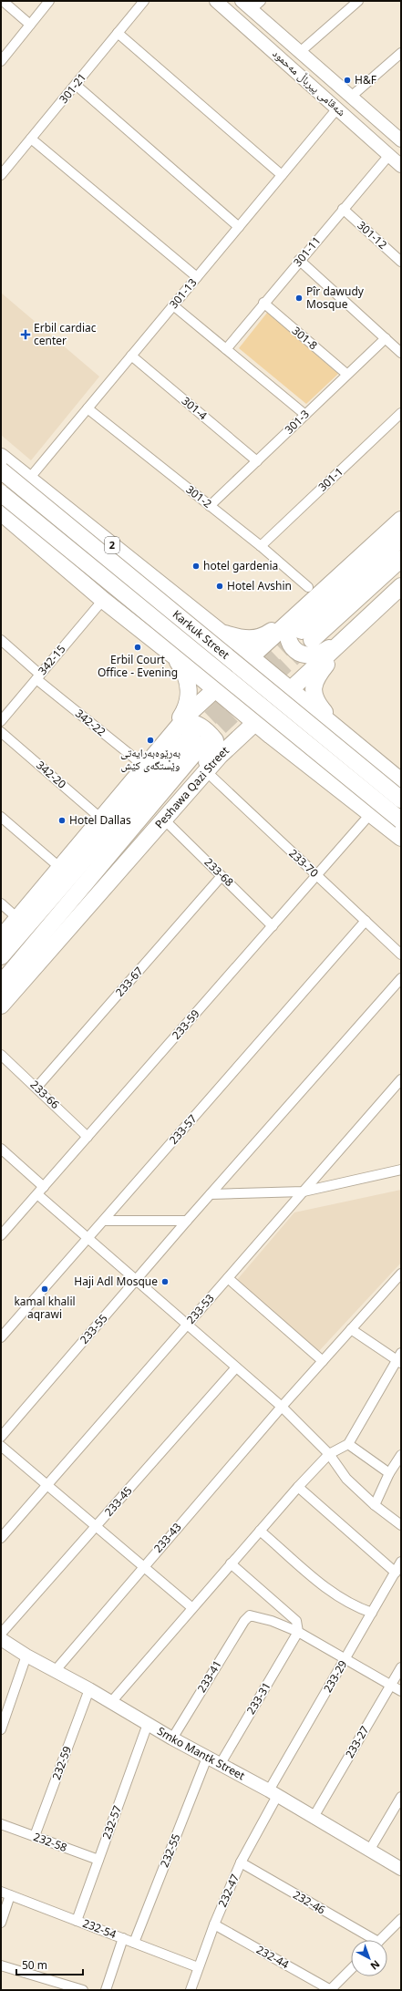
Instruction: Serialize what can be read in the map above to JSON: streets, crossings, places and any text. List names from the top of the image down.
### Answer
{
  "streets": {
    "highway": ["2", "Karkuk Street", "Peshawa Qazi Street"],
    "main road": ["شەقامی پیرباڵ مەحمود", "Smko Mantk Street"],
    "street": [
      "301-21",
      "301-12",
      "301-11",
      "301-13",
      "301-8",
      "301-4",
      "301-3",
      "301-1",
      "301-2",
      "342-15",
      "342-22",
      "342-20",
      "233-70",
      "233-68",
      "233-67",
      "233-59",
      "233-66",
      "233-57",
      "233-53",
      "233-55",
      "233-45",
      "233-43",
      "233-41",
      "233-29",
      "233-31",
      "233-27",
      "232-59",
      "232-57",
      "232-58",
      "232-55",
      "232-47",
      "232-46",
      "232-54",
      "232-44"
    ]
  },
  "crossings": [
    ["شەقامی پیرباڵ مەحمود", "301-11"],
    ["شەقامی پیرباڵ مەحمود", "301-13"],
    ["301-12", "301-11"],
    ["301-11", "301-8"],
    ["301-13", "301-4"],
    ["301-13", "301-2"],
    ["301-13", "Karkuk Street"],
    ["301-8", "301-3"],
    ["301-4", "301-3"],
    ["301-3", "301-2"],
    ["301-1", "301-2"],
    ["301-2", "2"],
    ["2", "Karkuk Street"],
    ["342-15", "342-22"],
    ["Peshawa Qazi Street", "233-70"],
    ["Peshawa Qazi Street", "233-68"],
    ["233-70", "233-59"],
    ["233-70", "233-57"],
    ["233-68", "233-67"],
    ["233-68", "233-59"],
    ["233-67", "233-66"],
    ["233-59", "233-66"],
    ["233-43", "Smko Mantk Street"],
    ["233-41", "233-31"],
    ["233-41", "Smko Mantk Street"],
    ["233-29", "Smko Mantk Street"],
    ["233-29", "232-47"],
    ["233-31", "Smko Mantk Street"],
    ["233-27", "Smko Mantk Street"],
    ["Smko Mantk Street", "232-59"],
    ["Smko Mantk Street", "232-57"],
    ["Smko Mantk Street", "232-55"],
    ["Smko Mantk Street", "232-47"],
    ["232-59", "232-58"],
    ["232-57", "232-58"],
    ["232-57", "232-54"],
    ["232-55", "232-54"],
    ["232-47", "232-46"],
    ["232-47", "232-54"],
    ["232-47", "232-44"]
  ],
  "places": {
    "other": [
      "H&F",
      "Pîr dawudy Mosque",
      "hotel gardenia",
      "Hotel Avshin",
      "Erbil Court Office - Evening",
      "بەڕێوەبەرایەتی وێستگەی کێش",
      "Hotel Dallas",
      "Haji Adl Mosque",
      "kamal khalil aqrawi"
    ],
    "health": ["Erbil cardiac center"]
  },
  "scale_bar": "50 m",
  "north": "bottom right"
}
